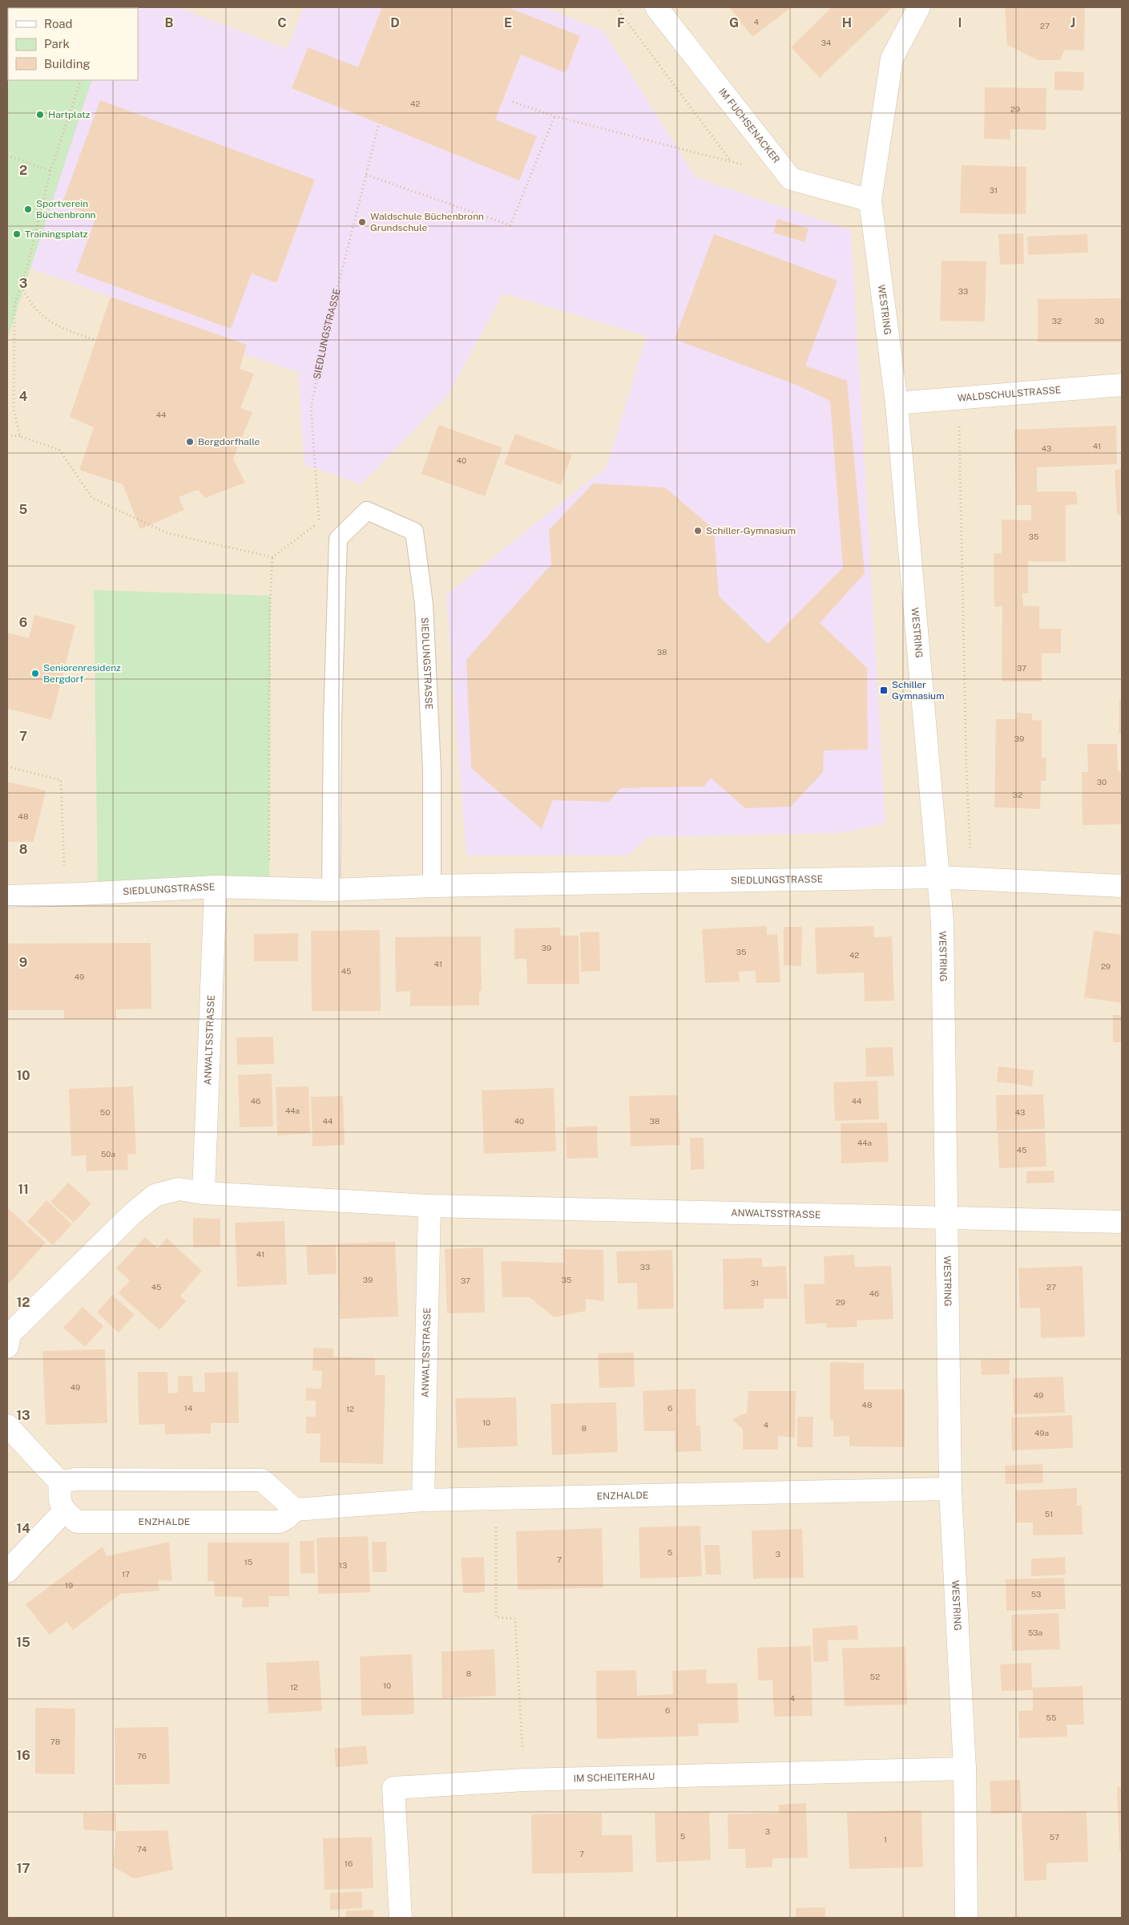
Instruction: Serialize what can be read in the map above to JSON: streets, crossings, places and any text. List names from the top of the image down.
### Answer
{
  "streets": {
    "street": [
      "IM FUCHSENACKER",
      "WESTRING",
      "SIEDLUNGSTRASSE",
      "WALDSCHULSTRASSE",
      "ANWALTSSTRASSE",
      "ENZHALDE",
      "IM SCHEITERHAU"
    ]
  },
  "crossings": [
    ["IM FUCHSENACKER", "WESTRING"],
    ["WESTRING", "SIEDLUNGSTRASSE"],
    ["WESTRING", "WALDSCHULSTRASSE"],
    ["WESTRING", "ANWALTSSTRASSE"],
    ["WESTRING", "ENZHALDE"],
    ["WESTRING", "IM SCHEITERHAU"],
    ["SIEDLUNGSTRASSE", "ANWALTSSTRASSE"],
    ["ANWALTSSTRASSE", "ENZHALDE"]
  ],
  "places": {
    "other": [
      "Hartplatz",
      "Sportverein Büchenbronn",
      "Waldschule Büchenbronn Grundschule",
      "Trainingsplatz",
      "Bergdorfhalle",
      "Schiller-Gymnasium",
      "Seniorenresidenz Bergdorf"
    ],
    "transit": ["Schiller Gymnasium"]
  },
  "house_numbers": [
    "4",
    "27",
    "34",
    "42",
    "29",
    "31",
    "33",
    "32",
    "30",
    "44",
    "41",
    "43",
    "40",
    "35",
    "38",
    "37",
    "39",
    "30",
    "32",
    "48",
    "39",
    "35",
    "42",
    "41",
    "29",
    "45",
    "49",
    "46",
    "44",
    "44a",
    "50",
    "43",
    "44",
    "40",
    "38",
    "44a",
    "45",
    "50a",
    "41",
    "33",
    "39",
    "35",
    "37",
    "31",
    "45",
    "27",
    "46",
    "29",
    "49",
    "49",
    "48",
    "14",
    "6",
    "12",
    "10",
    "4",
    "8",
    "49a",
    "51",
    "5",
    "3",
    "7",
    "15",
    "13",
    "17",
    "19",
    "53",
    "53a",
    "8",
    "52",
    "10",
    "12",
    "4",
    "6",
    "55",
    "78",
    "76",
    "3",
    "5",
    "57",
    "1",
    "74",
    "7",
    "16"
  ],
  "legend": ["Road", "Park", "Building"],
  "grid": {
    "columns": [
      "B",
      "C",
      "D",
      "E",
      "F",
      "G",
      "H",
      "I",
      "J"
    ],
    "rows": [
      "2",
      "3",
      "4",
      "5",
      "6",
      "7",
      "8",
      "9",
      "10",
      "11",
      "12",
      "13",
      "14",
      "15",
      "16",
      "17"
    ]
  }
}
